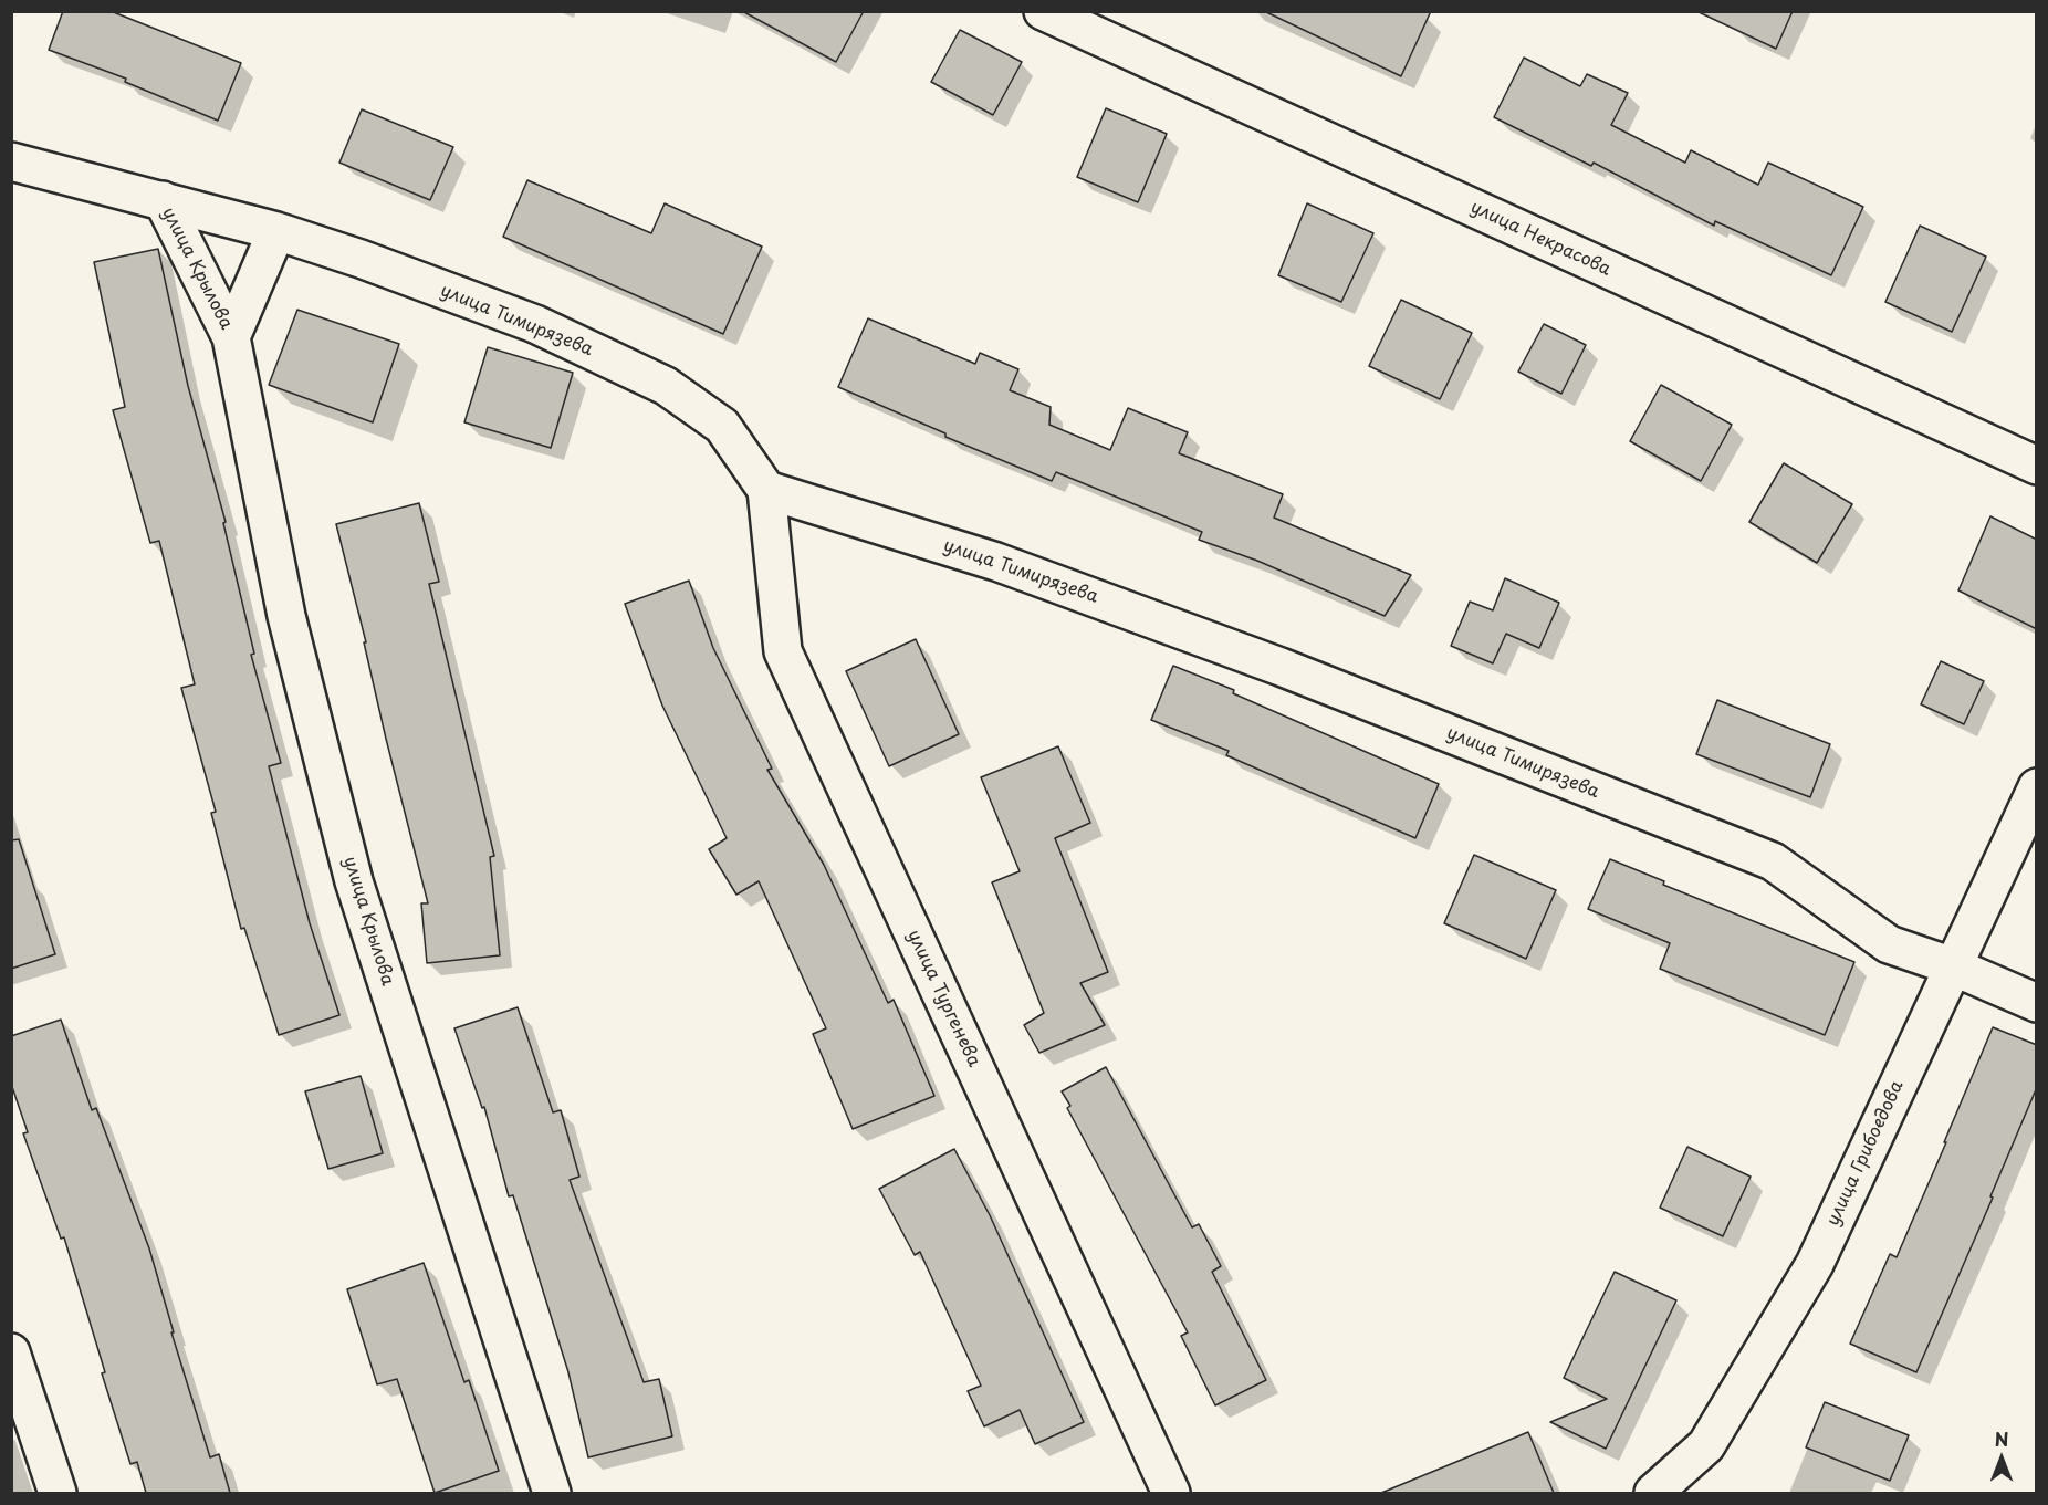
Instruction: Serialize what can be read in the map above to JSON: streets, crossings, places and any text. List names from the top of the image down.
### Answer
{
  "streets": {
    "street": [
      "улица Некрасова",
      "улица Крылова",
      "улица Тимирязева",
      "улица Тургенева",
      "улица Грибоедова"
    ]
  },
  "crossings": [
    ["улица Крылова", "улица Тимирязева"],
    ["улица Тимирязева", "улица Тургенева"],
    ["улица Тимирязева", "улица Грибоедова"]
  ],
  "north": "top"
}
